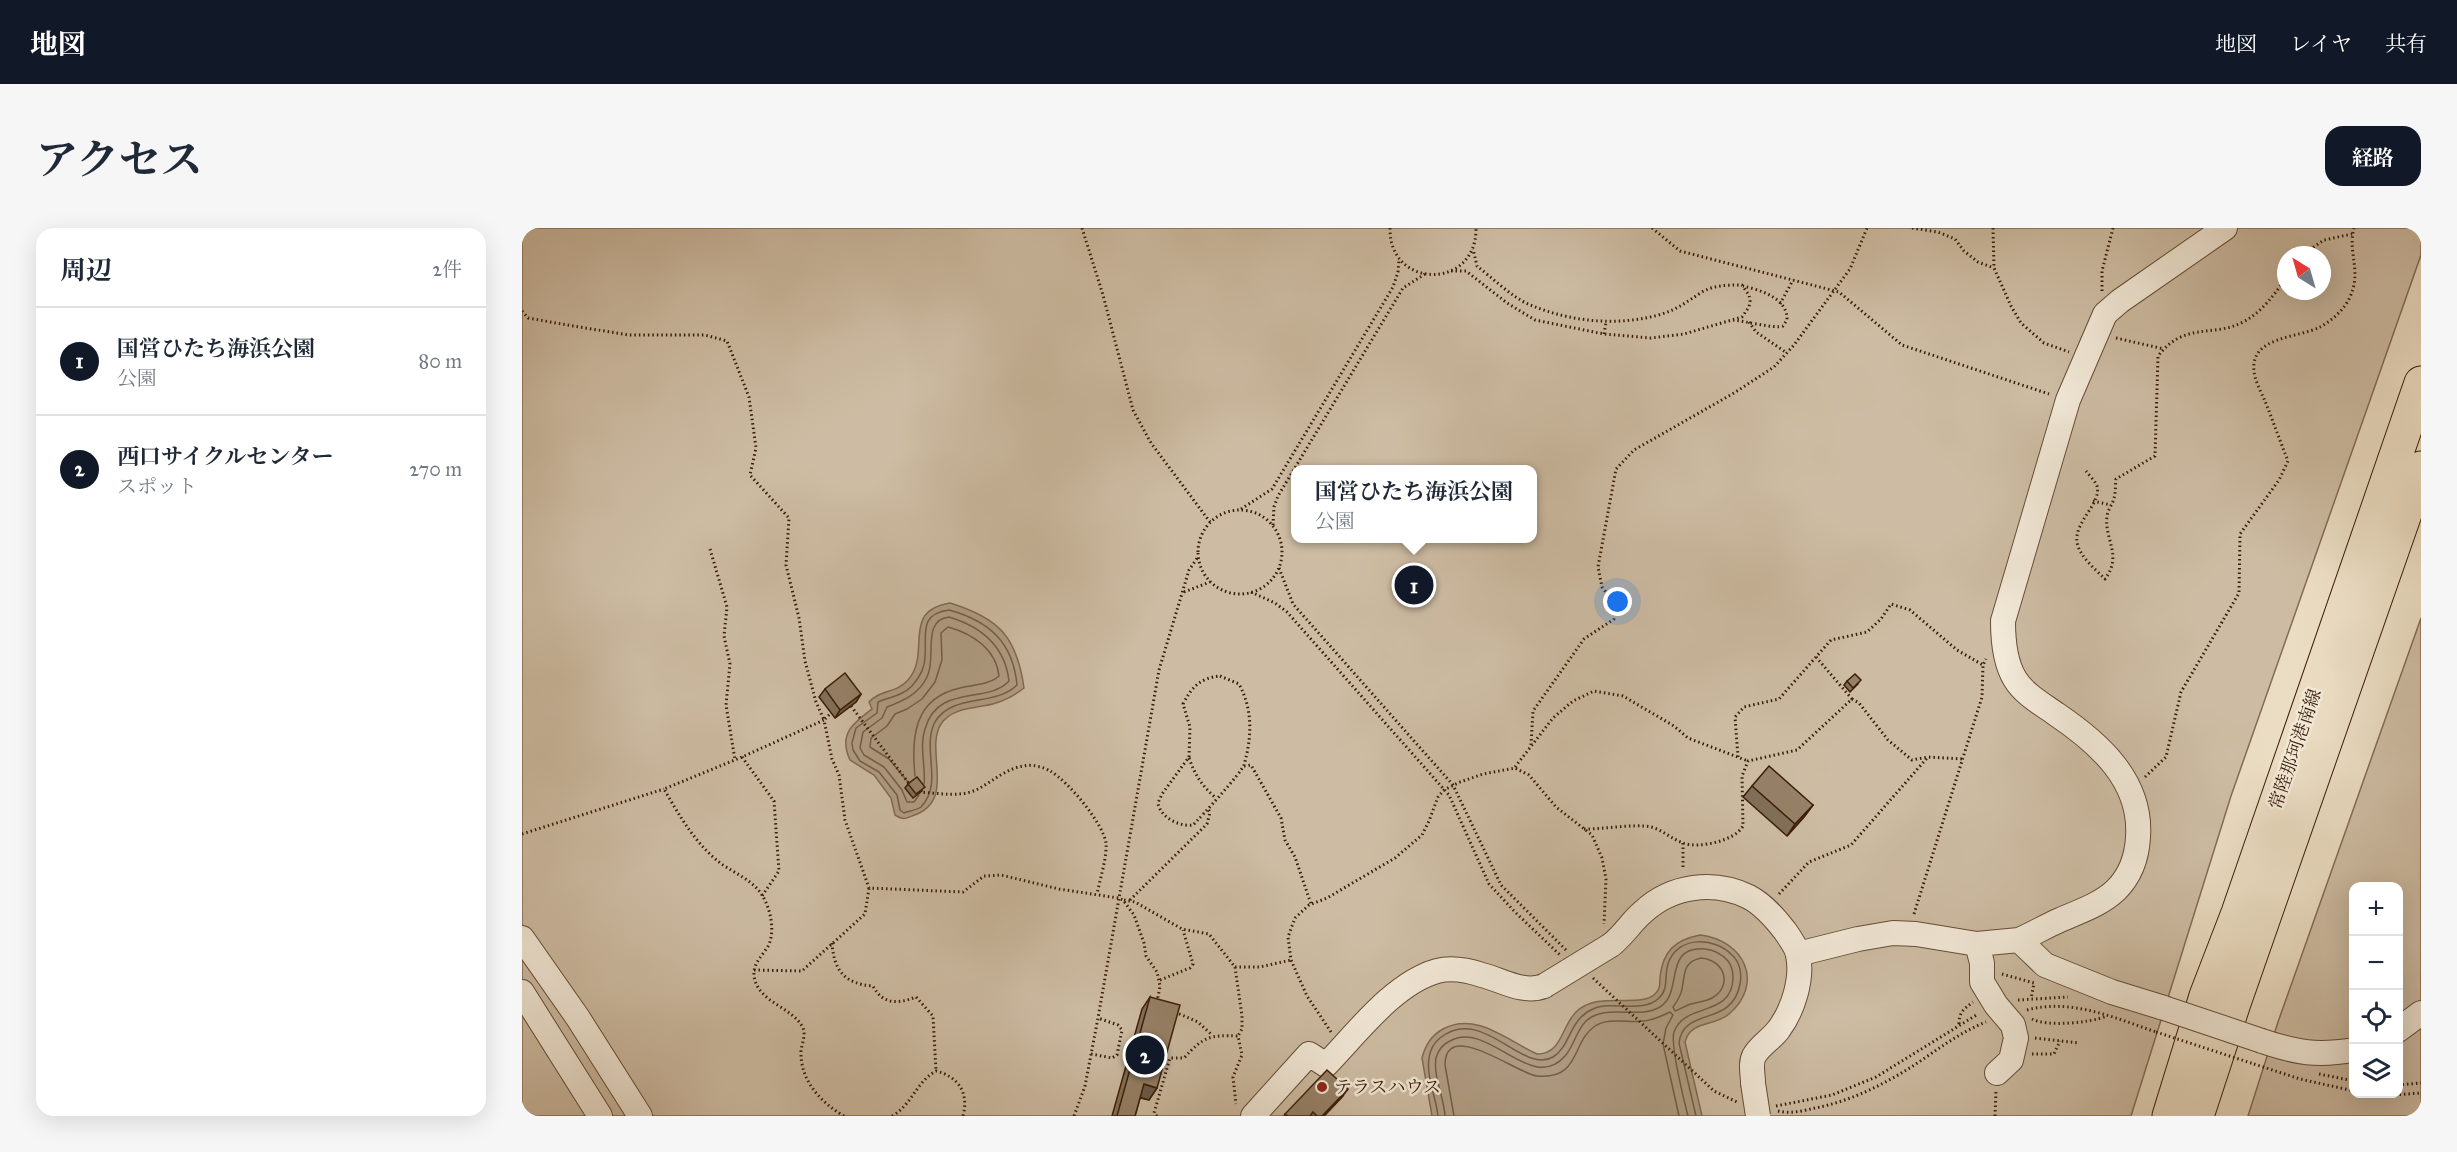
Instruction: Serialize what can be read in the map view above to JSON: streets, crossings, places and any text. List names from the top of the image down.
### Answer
{
  "streets": {
    "highway": ["常陸那珂港南線"]
  },
  "places": ["テラスハウス"],
  "north": "top left",
  "page": {
    "header": "地図",
    "nav": ["地図", "レイヤ", "共有"],
    "title": "アクセス",
    "buttons": "経路",
    "heading": ["周辺", "2件"],
    "list": [
      {
        "mark": "1",
        "name": "国営ひたち海浜公園",
        "note": "公園",
        "value": "80 m"
      },
      {
        "mark": "2",
        "name": "西口サイクルセンター",
        "note": "スポット",
        "value": "270 m"
      }
    ],
    "popup": ["国営ひたち海浜公園", "公園"],
    "pins": ["1", "2"],
    "map_buttons": ["+", "−"]
  }
}
